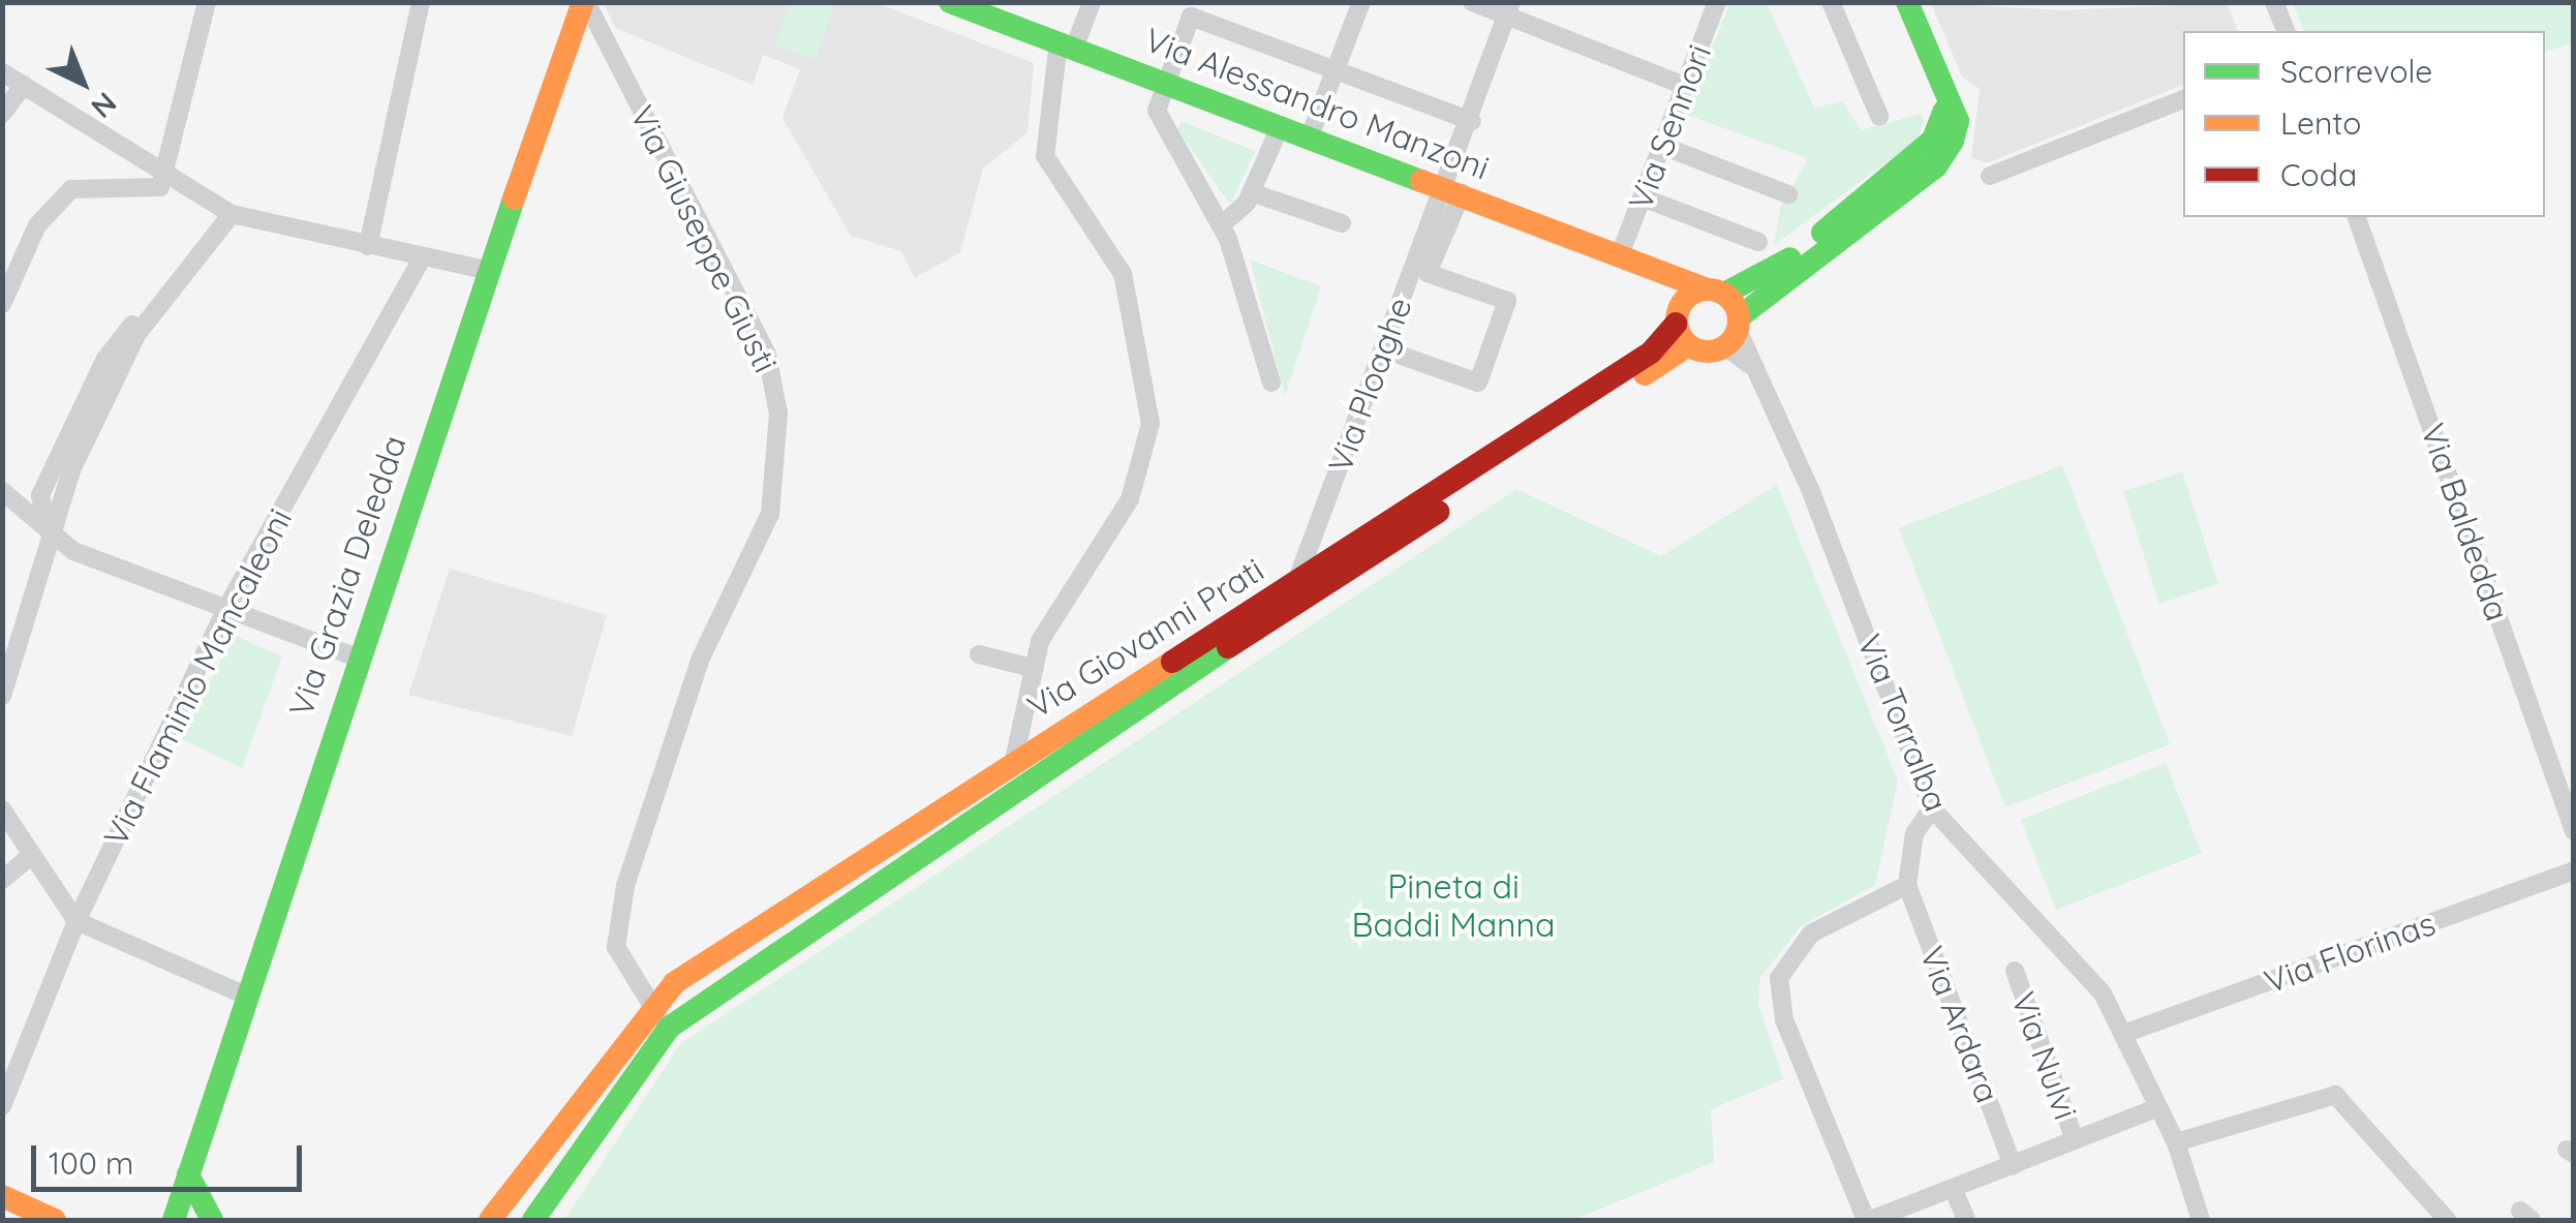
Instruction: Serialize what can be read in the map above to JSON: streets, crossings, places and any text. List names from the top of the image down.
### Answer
{
  "streets": {
    "main road": ["Via Alessandro Manzoni", "Via Grazia Deledda", "Via Giovanni Prati"],
    "street": [
      "Via Sennori",
      "Via Giuseppe Giusti",
      "Via Ploaghe",
      "Via Baldedda",
      "Via Flaminio Mancaleoni",
      "Via Torralba",
      "Via Florinas",
      "Via Ardara",
      "Via Nulvi"
    ]
  },
  "crossings": [
    ["Via Alessandro Manzoni", "Via Sennori"],
    ["Via Alessandro Manzoni", "Via Ploaghe"],
    ["Via Alessandro Manzoni", "Via Giovanni Prati"],
    ["Via Giuseppe Giusti", "Via Grazia Deledda"],
    ["Via Giuseppe Giusti", "Via Giovanni Prati"],
    ["Via Ploaghe", "Via Giovanni Prati"],
    ["Via Torralba", "Via Florinas"],
    ["Via Torralba", "Via Nulvi"],
    ["Via Ardara", "Via Nulvi"]
  ],
  "parks": ["Pineta di Baddi Manna"],
  "legend": ["Scorrevole", "Lento", "Coda"],
  "scale_bar": "100 m",
  "north": "bottom right"
}
